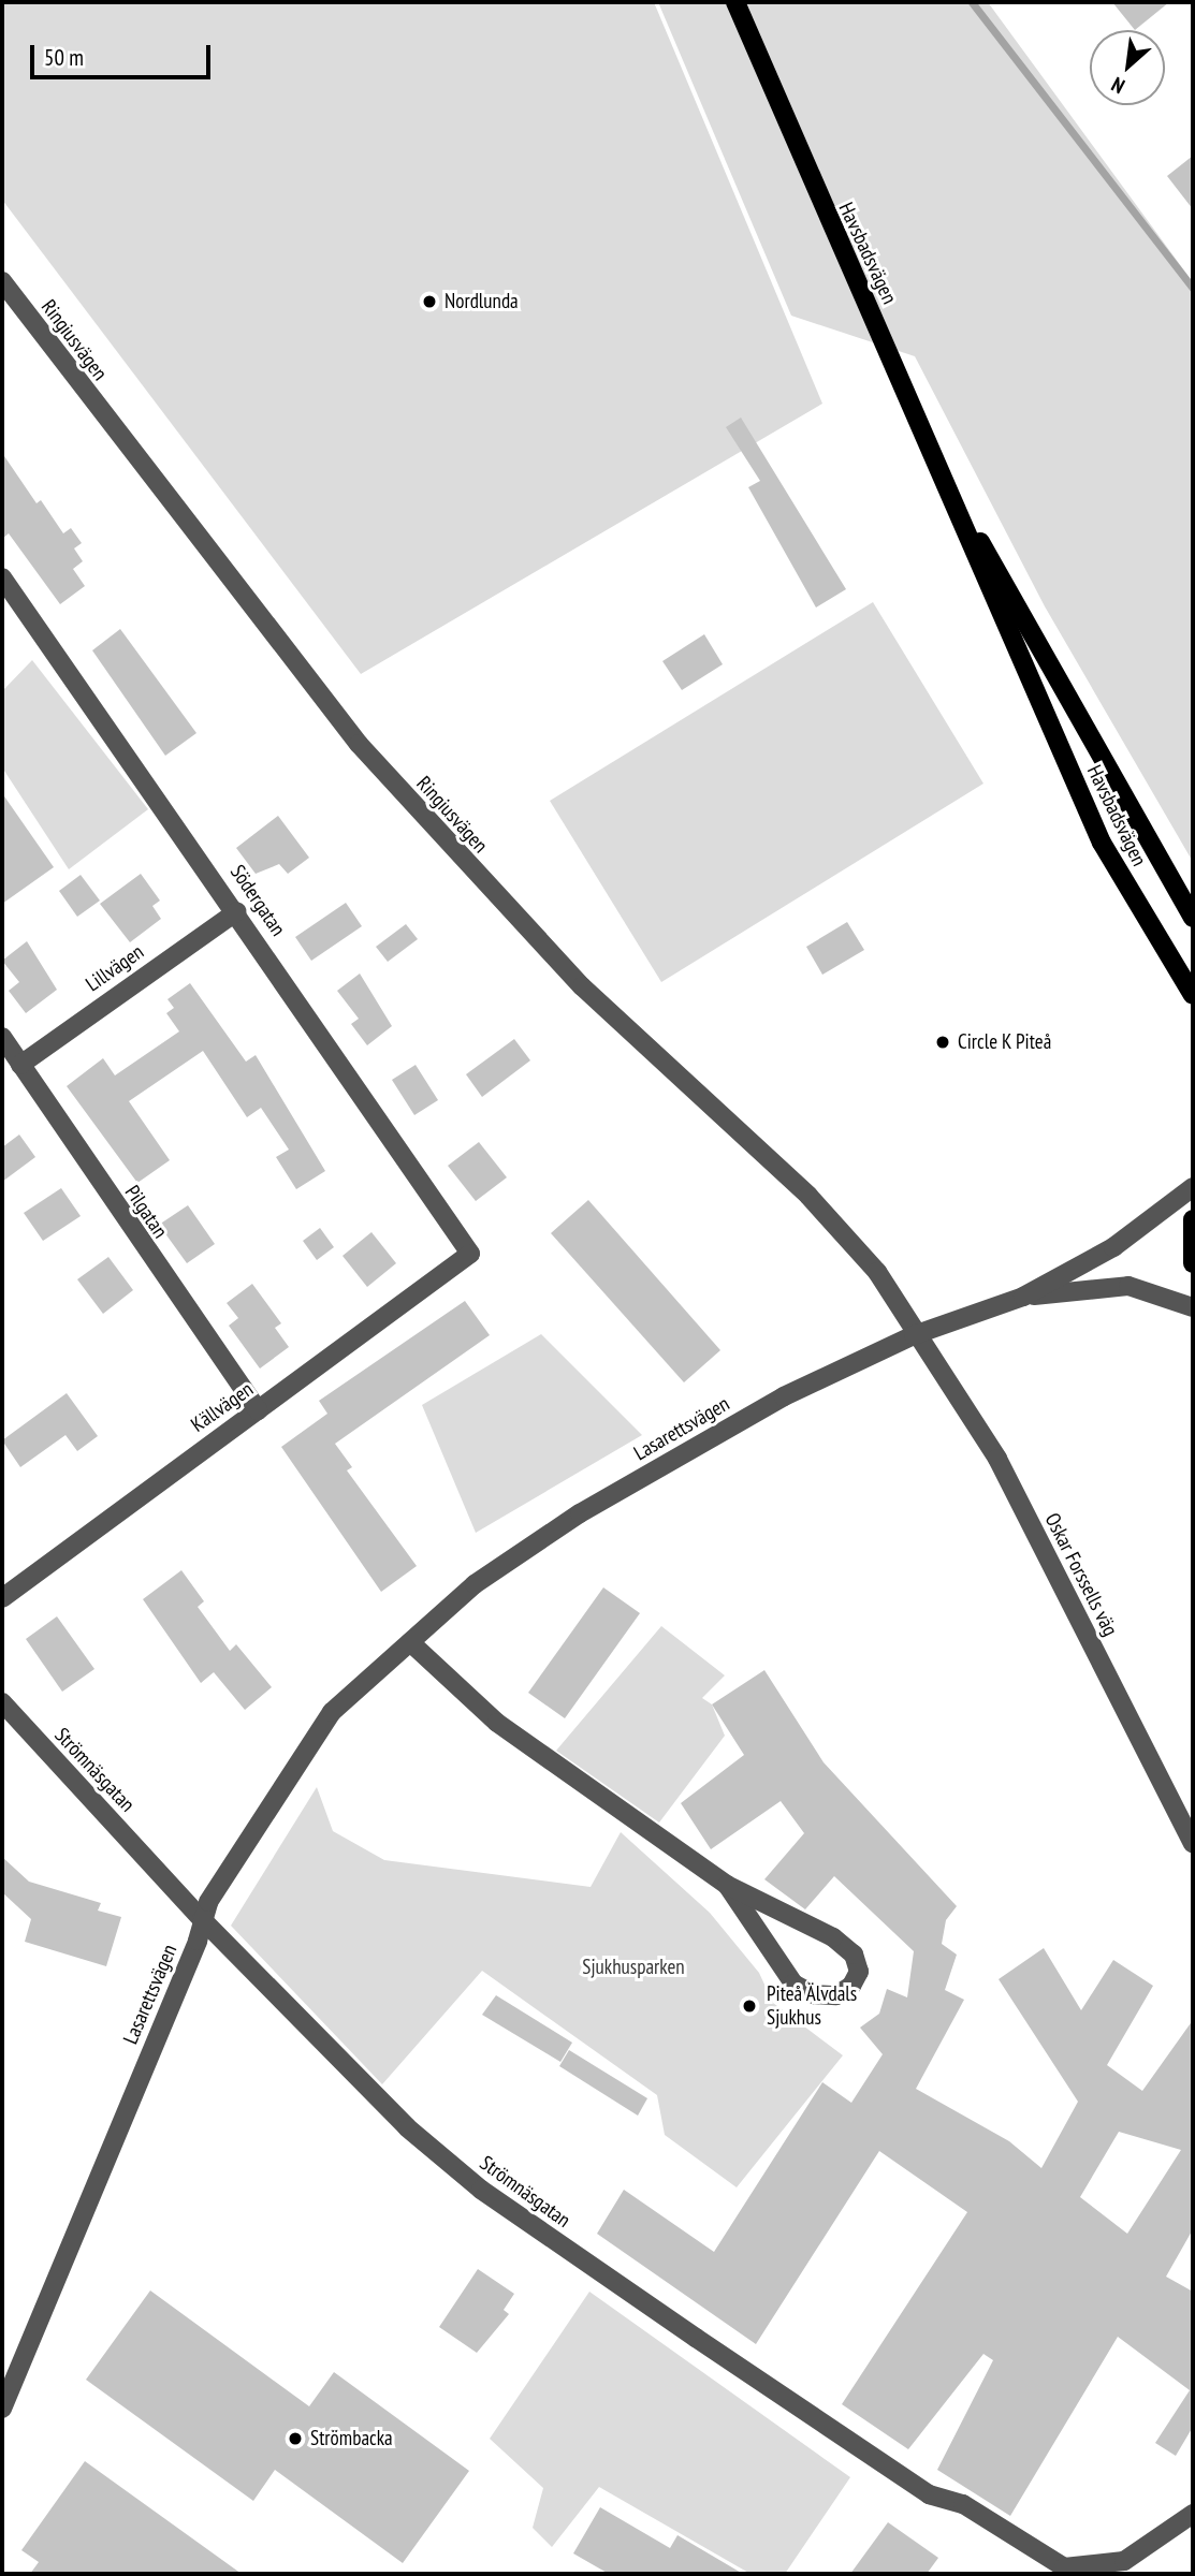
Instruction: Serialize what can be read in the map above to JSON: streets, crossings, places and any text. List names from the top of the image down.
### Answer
{
  "streets": {
    "main road": ["Havsbadsvägen"],
    "street": [
      "Ringiusvägen",
      "Södergatan",
      "Lillvägen",
      "Pilgatan",
      "Källvägen",
      "Lasarettsvägen",
      "Oskar Forssells väg",
      "Strömnäsgatan"
    ]
  },
  "crossings": [
    ["Ringiusvägen", "Lasarettsvägen"],
    ["Ringiusvägen", "Oskar Forssells väg"],
    ["Södergatan", "Lillvägen"],
    ["Södergatan", "Källvägen"],
    ["Lillvägen", "Pilgatan"],
    ["Pilgatan", "Källvägen"],
    ["Lasarettsvägen", "Oskar Forssells väg"],
    ["Lasarettsvägen", "Strömnäsgatan"]
  ],
  "parks": ["Sjukhusparken"],
  "places": [
    "Nordlunda",
    "Circle K Piteå",
    "Piteå Älvdals Sjukhus",
    "Strömbacka"
  ],
  "scale_bar": "50 m",
  "north": "bottom left"
}
